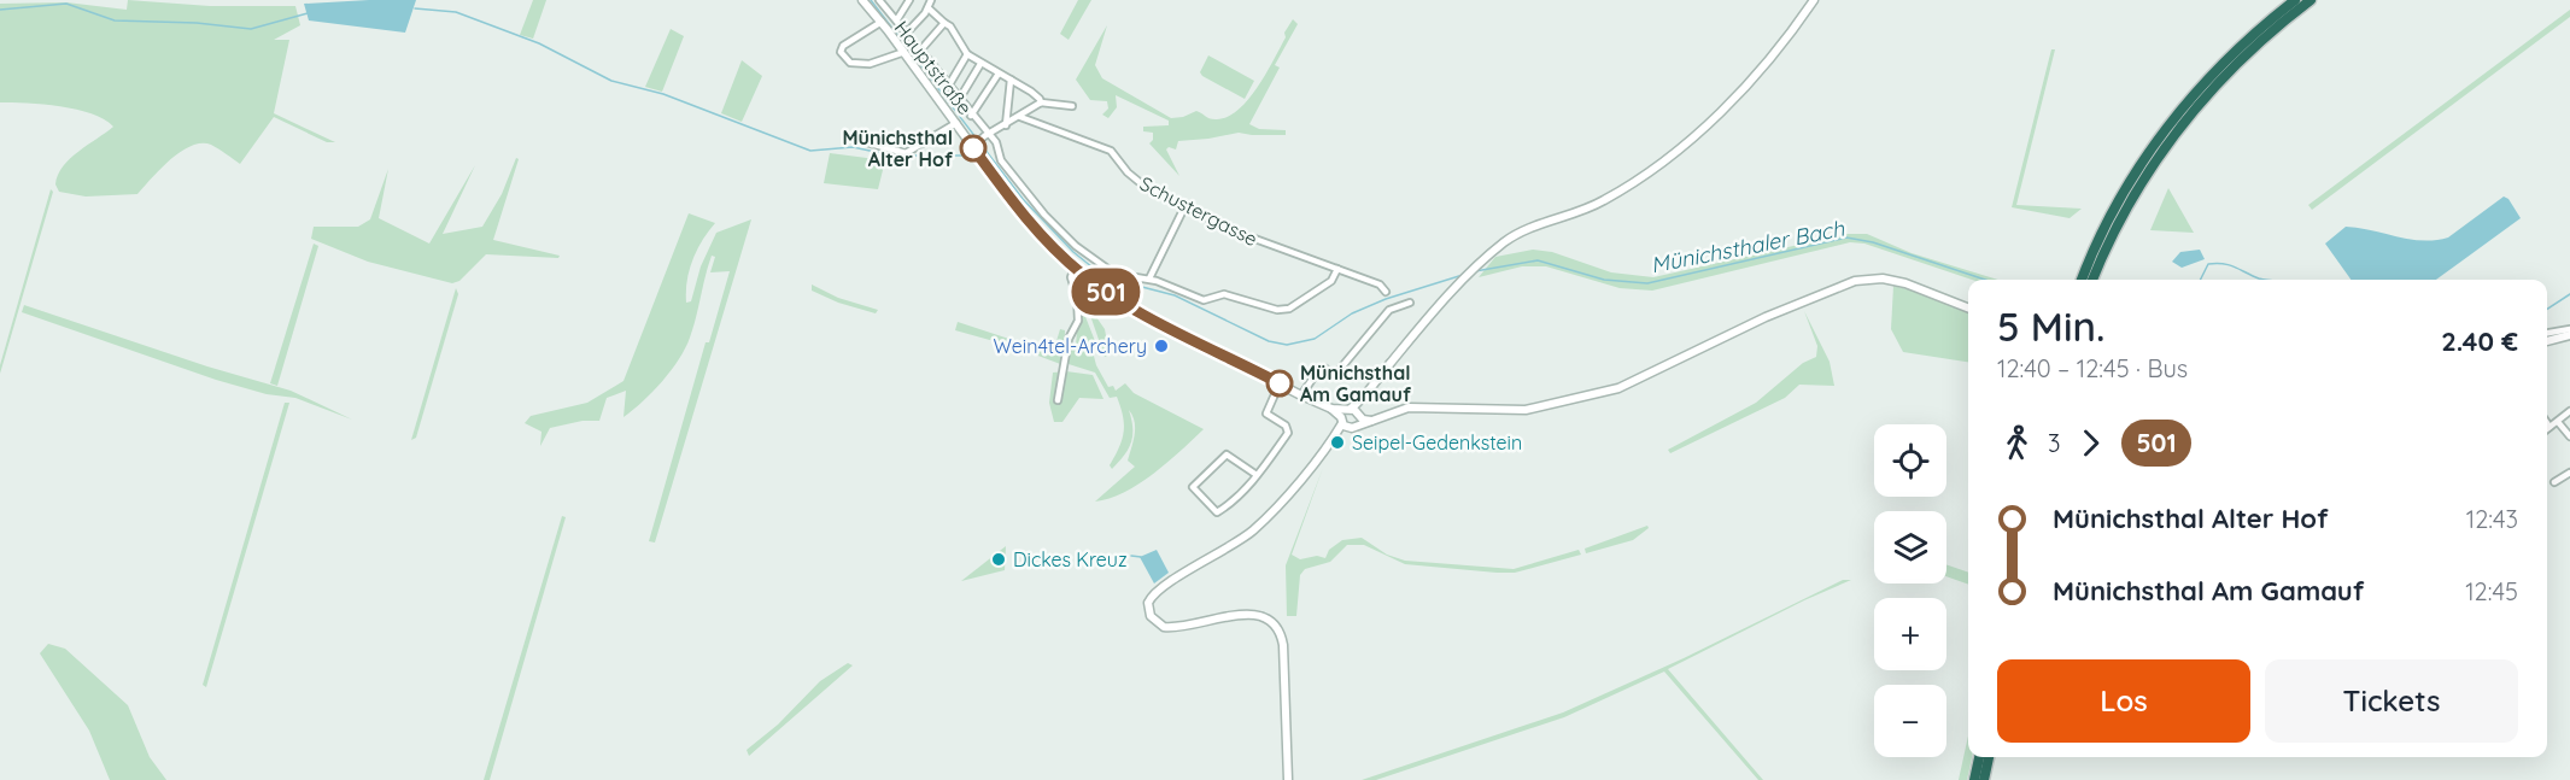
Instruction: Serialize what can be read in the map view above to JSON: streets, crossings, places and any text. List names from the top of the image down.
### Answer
{
  "streets": {
    "street": ["Hauptstraße", "Schustergasse"]
  },
  "crossings": [
    ["Hauptstraße", "Schustergasse"]
  ],
  "water": ["Münichsthaler Bach"],
  "places": [
    "Münichsthal Alter Hof",
    "Wein4tel-Archery",
    "Münichsthal Am Gamauf",
    "Seipel-Gedenkstein",
    "Dickes Kreuz"
  ],
  "lines": ["bus line 501"],
  "page": {
    "on_map": "501",
    "heading": ["5 Min.", "12:40 – 12:45 · Bus", "2.40 €"],
    "legs": ["3", "501"],
    "map_buttons": ["+", "−"],
    "list": [
      {
        "name": "Münichsthal Alter Hof",
        "value": "12:43"
      },
      {
        "name": "Münichsthal Am Gamauf",
        "value": "12:45"
      }
    ],
    "buttons": ["Los", "Tickets"]
  }
}
